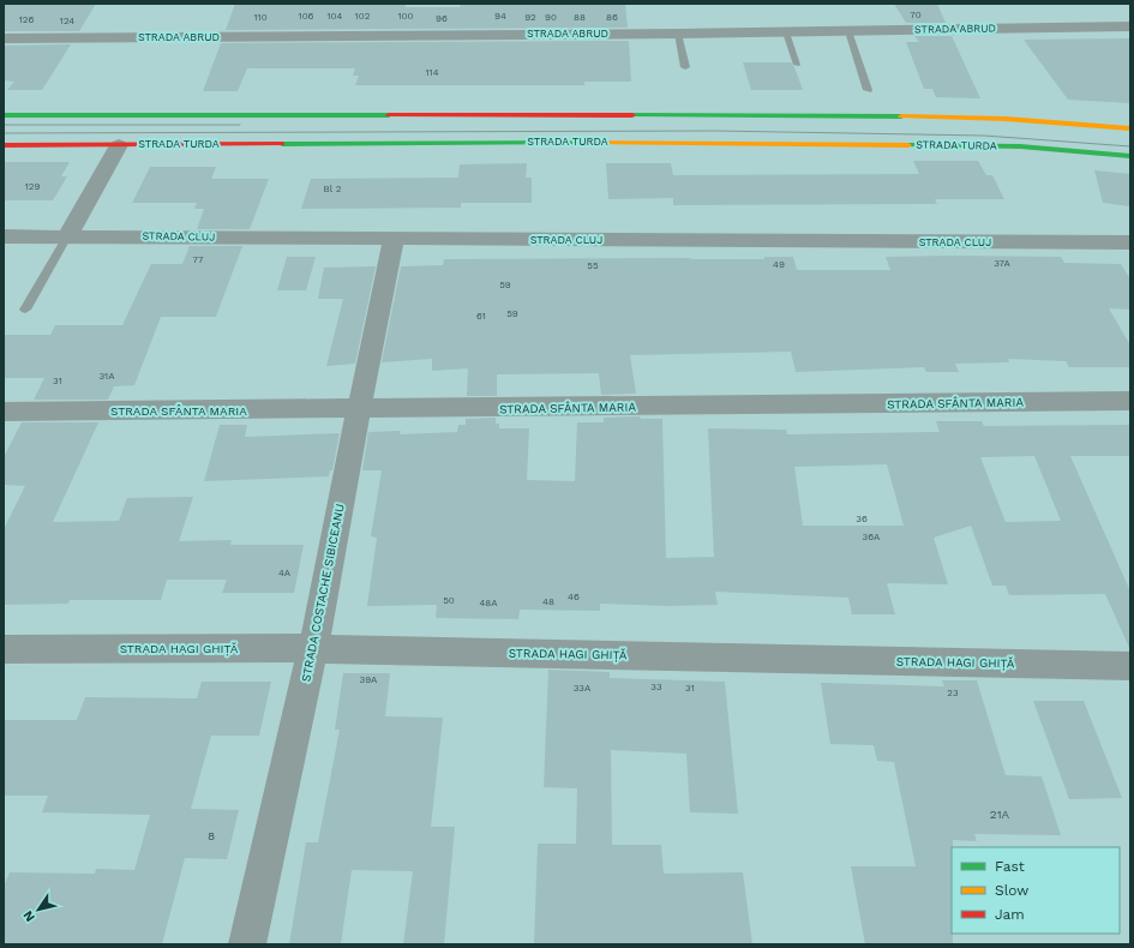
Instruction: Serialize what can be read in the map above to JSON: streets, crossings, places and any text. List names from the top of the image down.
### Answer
{
  "streets": {
    "main road": ["STRADA TURDA"],
    "street": [
      "STRADA ABRUD",
      "STRADA CLUJ",
      "STRADA SFÂNTA MARIA",
      "STRADA COSTACHE SIBICEANU",
      "STRADA HAGI GHIȚĂ"
    ]
  },
  "crossings": [
    ["STRADA CLUJ", "STRADA COSTACHE SIBICEANU"],
    ["STRADA SFÂNTA MARIA", "STRADA COSTACHE SIBICEANU"],
    ["STRADA COSTACHE SIBICEANU", "STRADA HAGI GHIȚĂ"]
  ],
  "house_numbers": [
    "70",
    "106",
    "104",
    "102",
    "100",
    "94",
    "110",
    "92",
    "90",
    "88",
    "86",
    "96",
    "126",
    "124",
    "114",
    "129",
    "Bl 2",
    "77",
    "37A",
    "49",
    "55",
    "59",
    "59",
    "61",
    "31A",
    "31",
    "36",
    "36A",
    "4A",
    "46",
    "50",
    "48",
    "48A",
    "39A",
    "33",
    "33A",
    "31",
    "23",
    "21A",
    "8"
  ],
  "legend": ["Fast", "Slow", "Jam"],
  "north": "bottom left"
}
